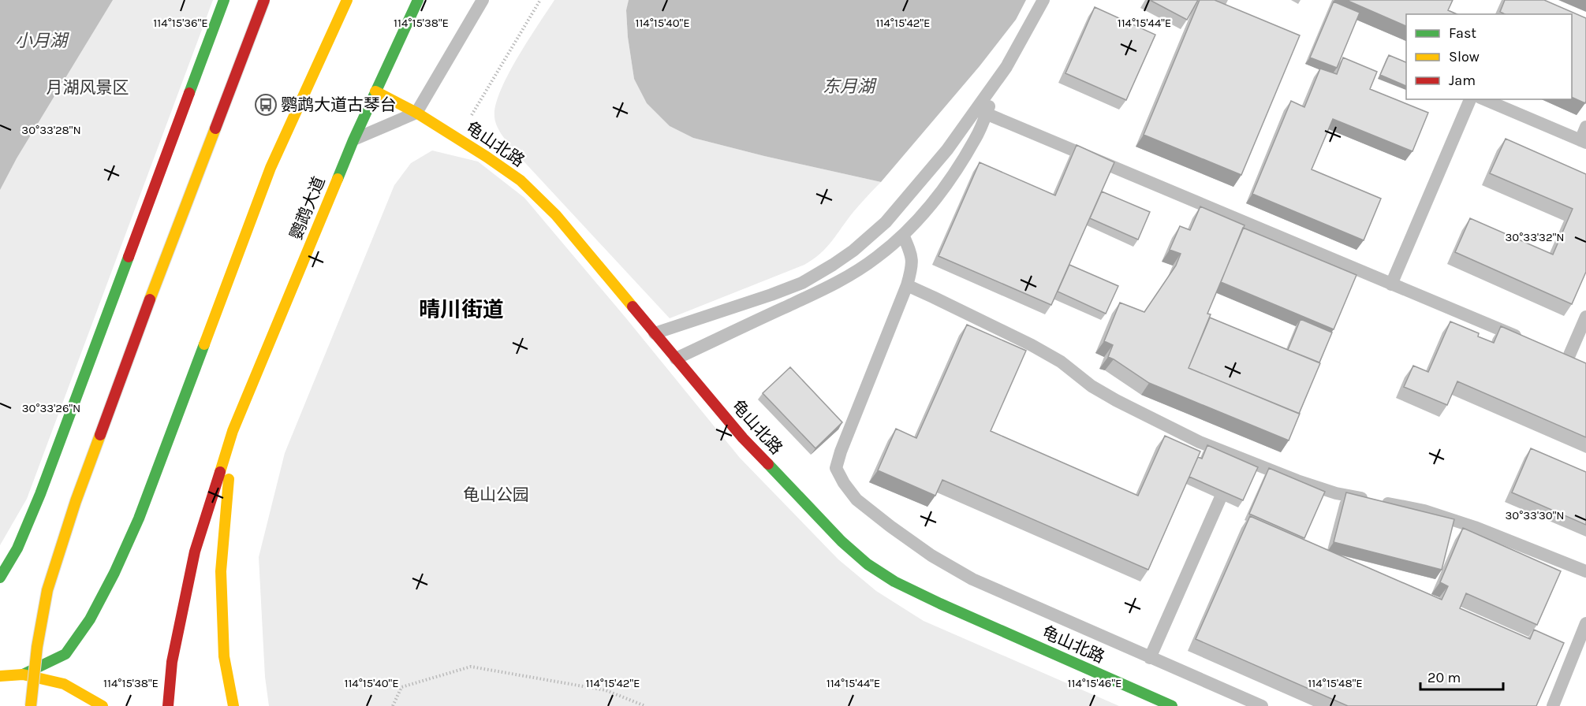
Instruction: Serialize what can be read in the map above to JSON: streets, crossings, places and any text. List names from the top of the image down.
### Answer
{
  "streets": {
    "main road": ["龟山北路", "鹦鹉大道"]
  },
  "crossings": [
    ["龟山北路", "鹦鹉大道"]
  ],
  "districts": ["晴川街道"],
  "water": ["小月湖", "东月湖"],
  "parks": ["月湖风景区", "龟山公园"],
  "places": {
    "bus stop": ["鹦鹉大道古琴台"]
  },
  "legend": ["Fast", "Slow", "Jam"],
  "scale_bar": "20 m",
  "coordinates": [
    "114°15'36\"E",
    "114°15'38\"E",
    "114°15'40\"E",
    "114°15'42\"E",
    "114°15'44\"E",
    "30°33'28\"N",
    "30°33'32\"N",
    "30°33'26\"N",
    "30°33'30\"N",
    "114°15'46\"E",
    "114°15'48\"E"
  ]
}
